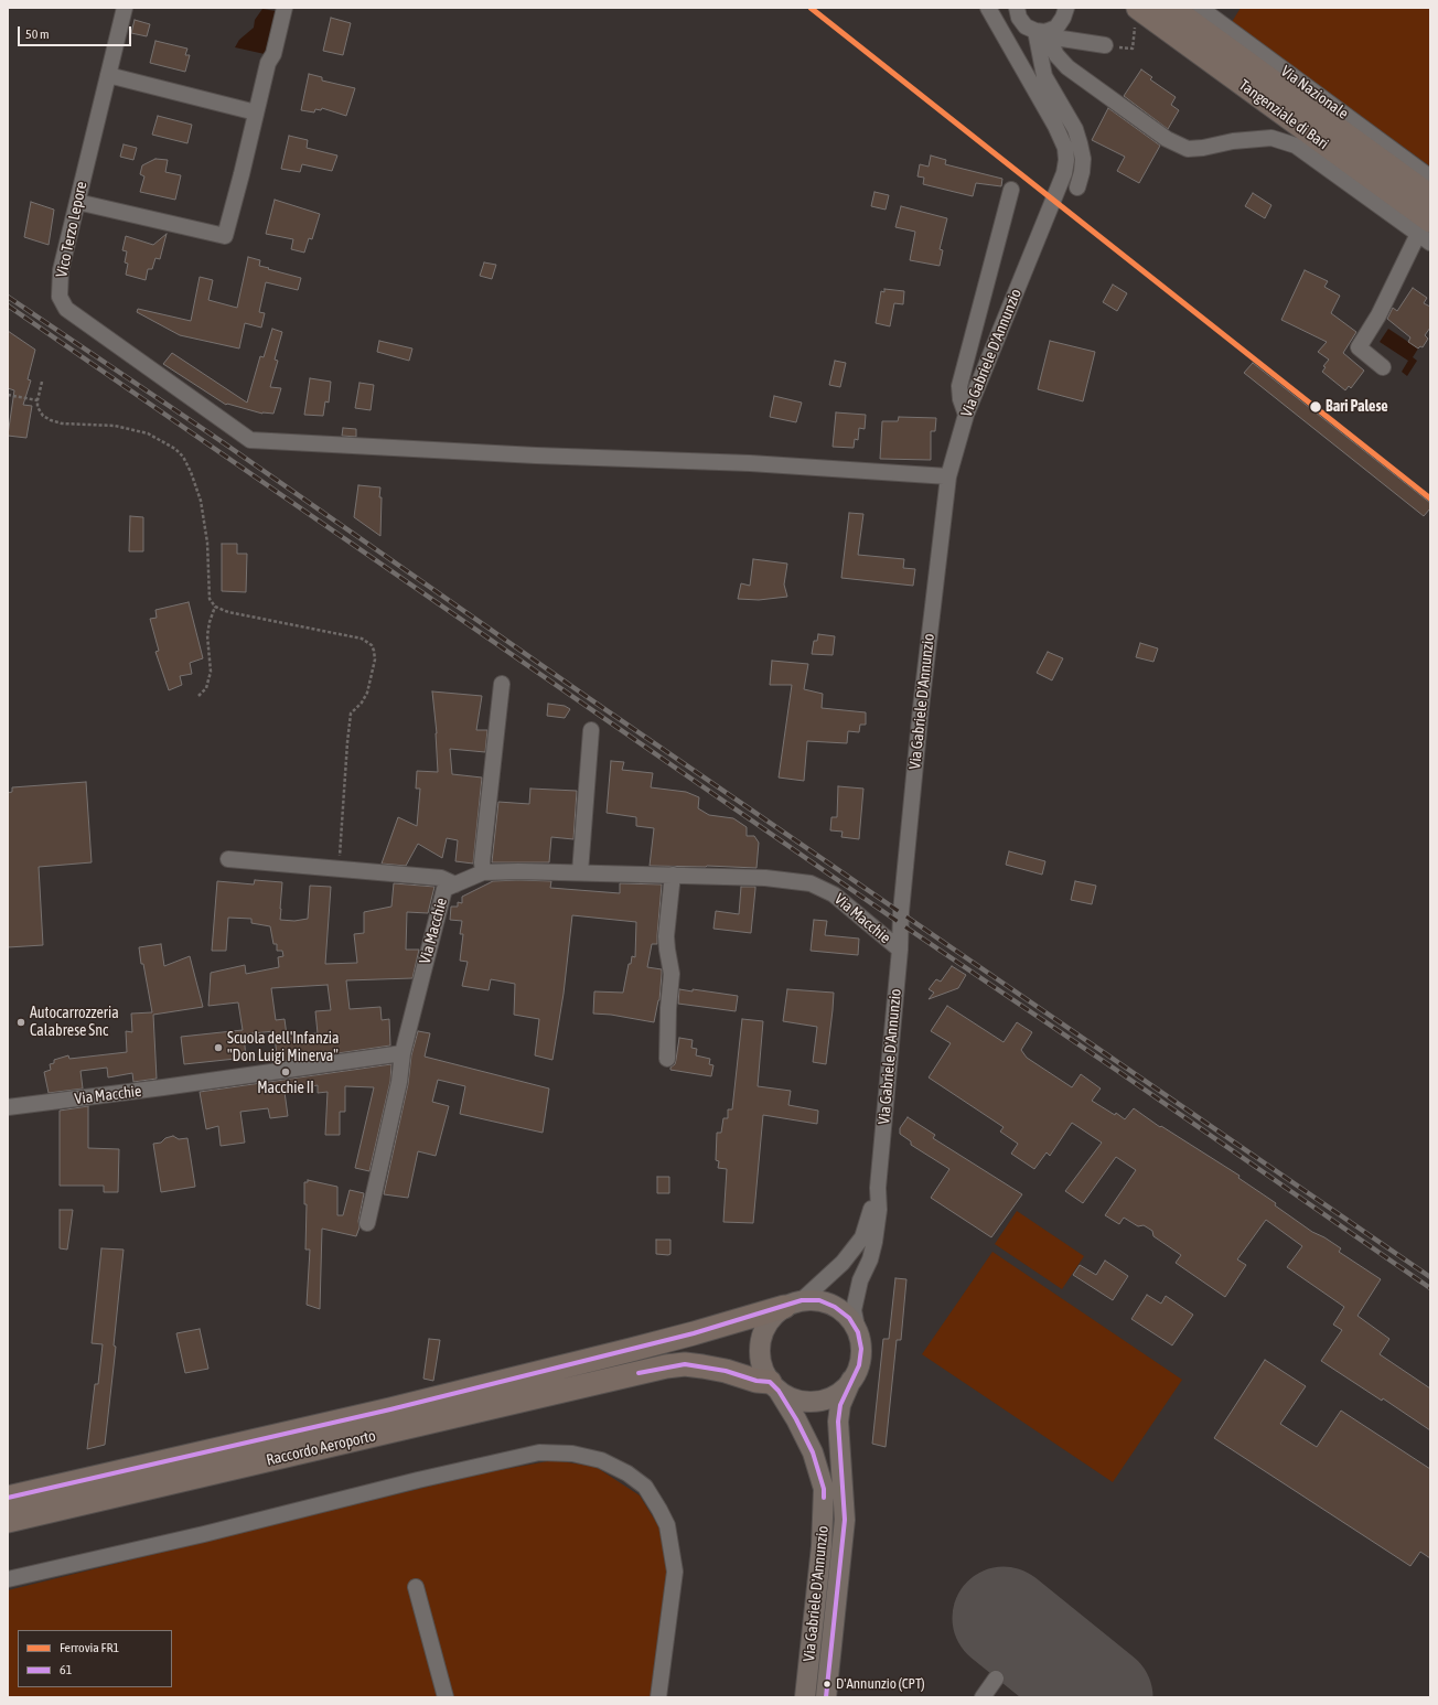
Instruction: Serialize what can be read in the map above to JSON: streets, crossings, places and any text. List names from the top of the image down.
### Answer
{
  "streets": {
    "highway": ["Tangenziale di Bari", "Raccordo Aeroporto"],
    "main road": ["Via Gabriele D'Annunzio"],
    "street": ["Via Nazionale", "Vico Terzo Lepore", "Via Macchie"]
  },
  "crossings": [
    ["Vico Terzo Lepore", "Via Gabriele D'Annunzio"],
    ["Via Gabriele D'Annunzio", "Via Macchie"],
    ["Via Gabriele D'Annunzio", "Raccordo Aeroporto"]
  ],
  "places": [
    "Bari Palese",
    "Autocarrozzeria Calabrese Snc",
    "Scuola dell'Infanzia \"Don Luigi Minerva\"",
    "Macchie II",
    "D'Annunzio (CPT)"
  ],
  "lines": ["rail line FR1", "transit line 61"],
  "legend": ["Ferrovia FR1", "61"],
  "scale_bar": "50 m"
}
